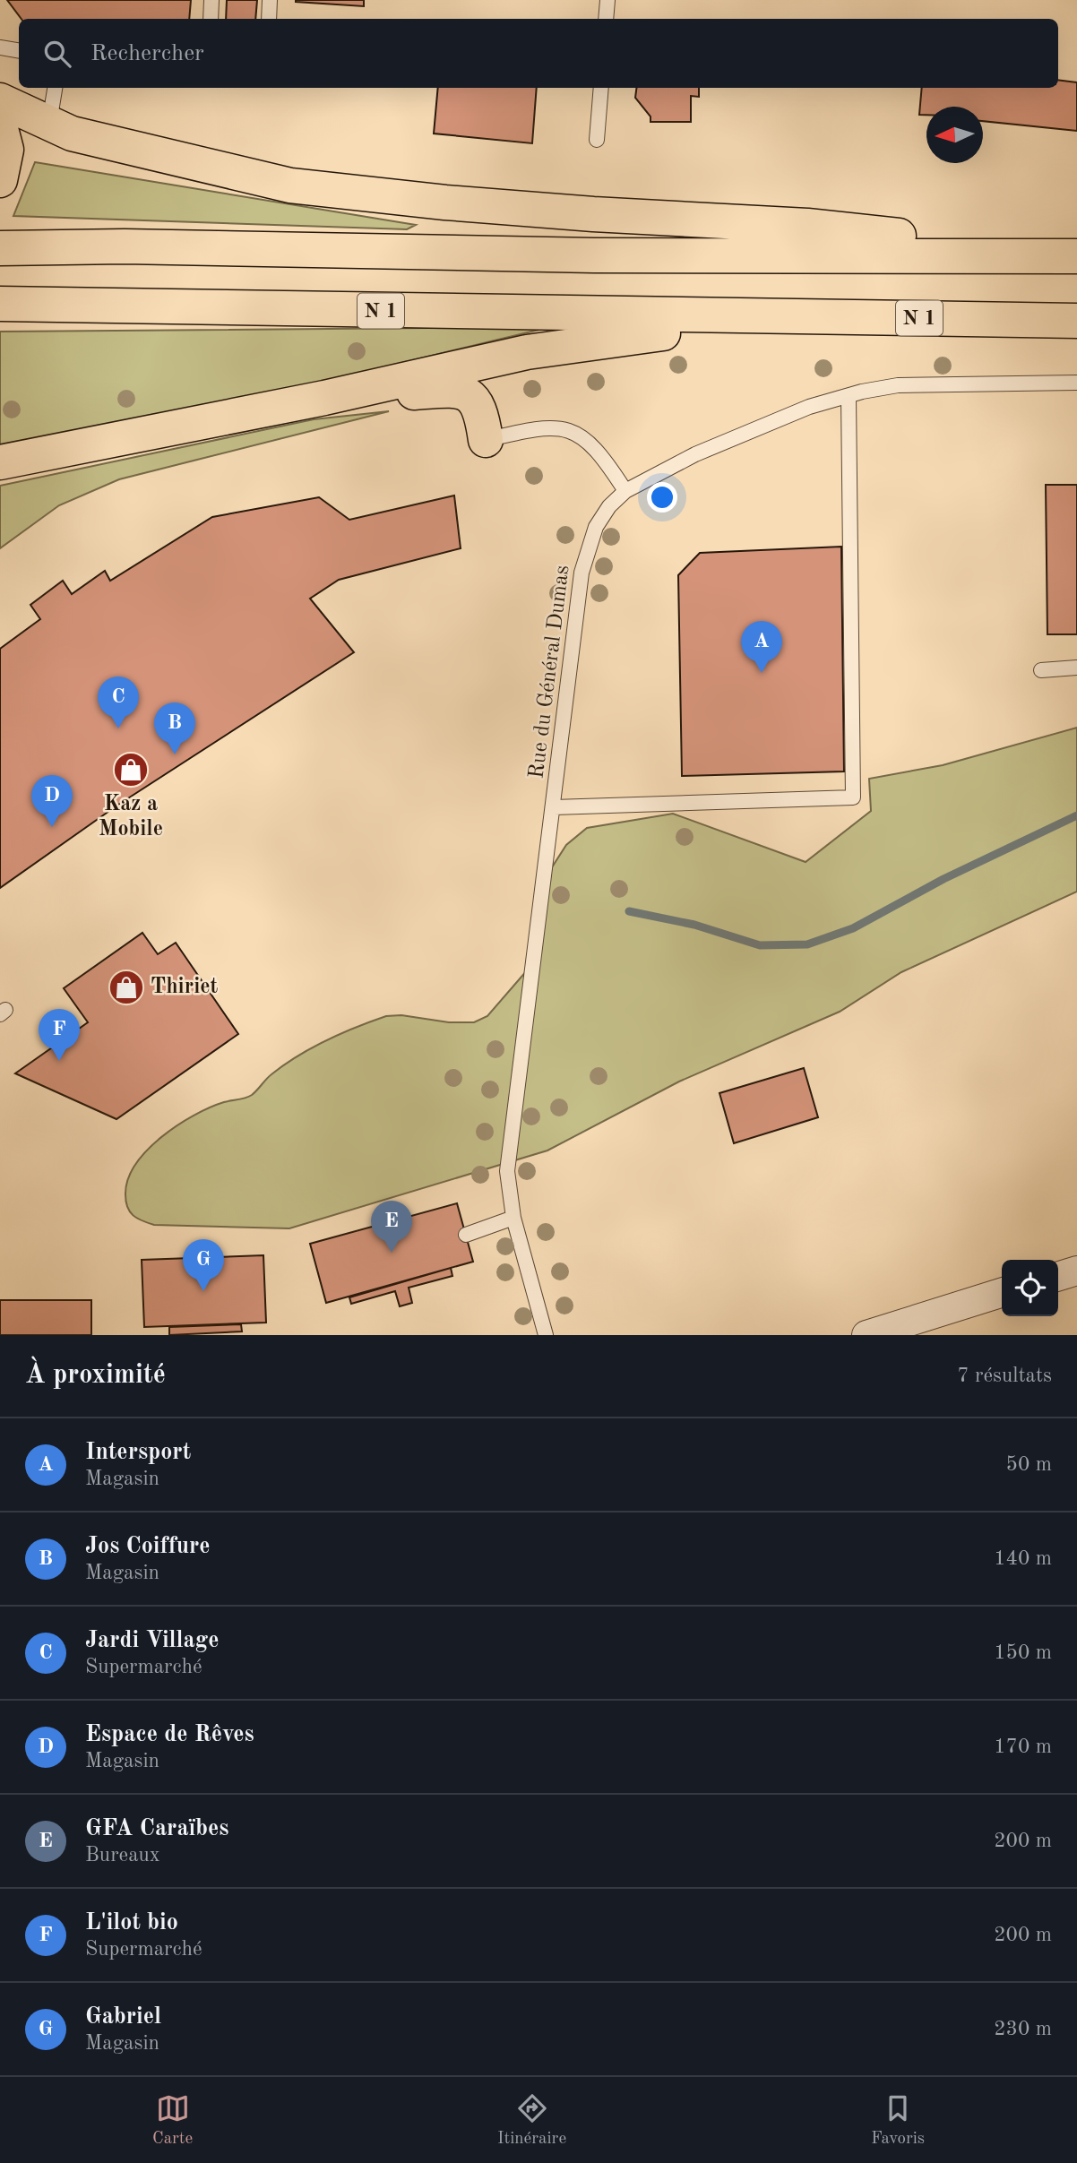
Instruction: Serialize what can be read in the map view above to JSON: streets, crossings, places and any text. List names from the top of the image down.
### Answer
{
  "streets": {
    "highway": ["N 1"],
    "lane": ["Rue du Général Dumas"]
  },
  "places": {
    "shop": ["Kaz a Mobile", "Thiriet"]
  },
  "north": "left",
  "page": {
    "search": "Rechercher",
    "pins": [
      "A",
      "C",
      "B",
      "D",
      "F",
      "E",
      "G"
    ],
    "heading": ["À proximité", "7 résultats"],
    "list": [
      {
        "mark": "A",
        "name": "Intersport",
        "note": "Magasin",
        "value": "50 m"
      },
      {
        "mark": "B",
        "name": "Jos Coiffure",
        "note": "Magasin",
        "value": "140 m"
      },
      {
        "mark": "C",
        "name": "Jardi Village",
        "note": "Supermarché",
        "value": "150 m"
      },
      {
        "mark": "D",
        "name": "Espace de Rêves",
        "note": "Magasin",
        "value": "170 m"
      },
      {
        "mark": "E",
        "name": "GFA Caraïbes",
        "note": "Bureaux",
        "value": "200 m"
      },
      {
        "mark": "F",
        "name": "L'ilot bio",
        "note": "Supermarché",
        "value": "200 m"
      },
      {
        "mark": "G",
        "name": "Gabriel",
        "note": "Magasin",
        "value": "230 m"
      }
    ],
    "nav": ["Carte", "Itinéraire", "Favoris"]
  }
}
